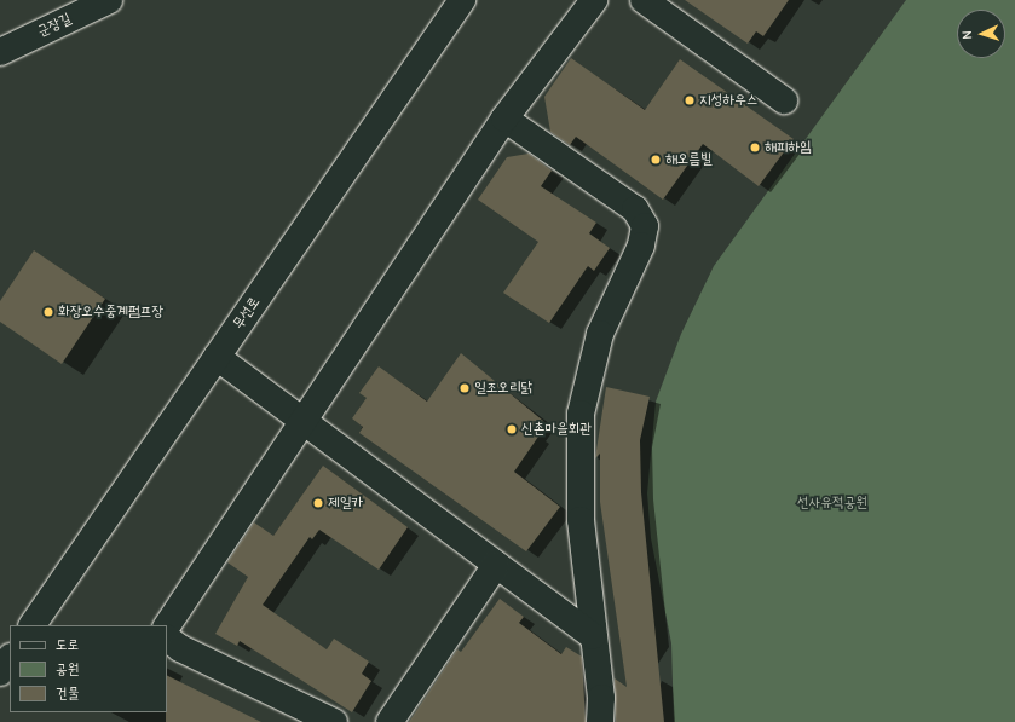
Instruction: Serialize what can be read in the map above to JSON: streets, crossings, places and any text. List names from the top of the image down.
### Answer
{
  "streets": {
    "street": ["군장길", "무선로"]
  },
  "parks": ["선사유적공원"],
  "places": [
    "지성하우스",
    "해피하임",
    "해오름빌",
    "화장오수중계펌프장",
    "일조오리닭",
    "신촌마을회관",
    "제일카"
  ],
  "legend": ["도로", "공원", "건물"],
  "north": "left"
}
